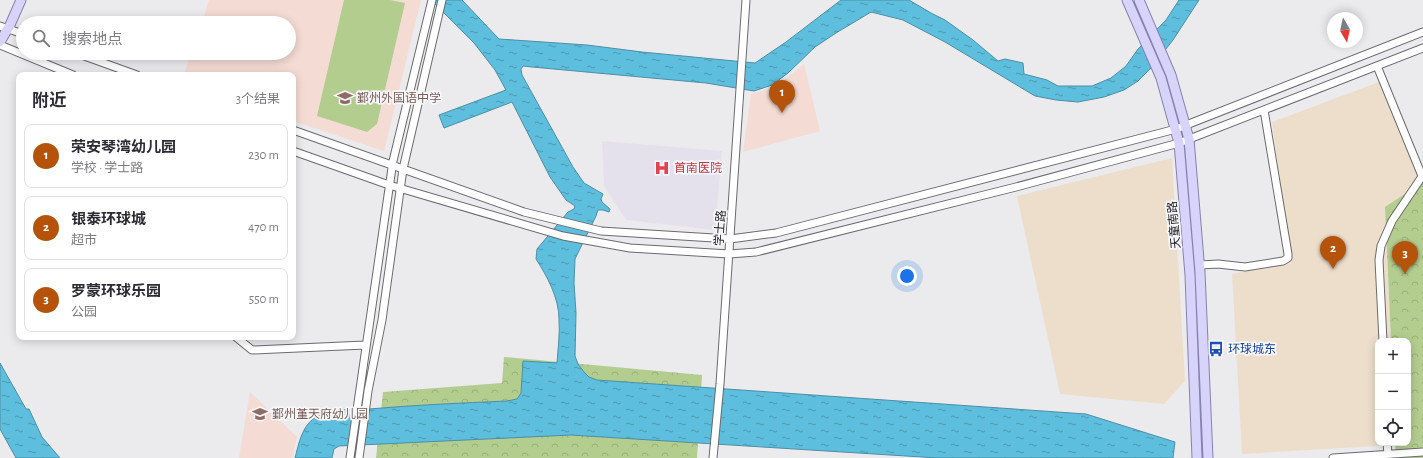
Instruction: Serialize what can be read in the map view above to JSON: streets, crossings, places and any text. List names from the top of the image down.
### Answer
{
  "streets": {
    "main road": ["天童南路"],
    "street": ["学士路"]
  },
  "places": {
    "school or university": ["鄞州外国语中学", "鄞州堇天府幼儿园"],
    "hospital": ["首南医院"],
    "bus stop": ["环球城东"]
  },
  "north": "bottom",
  "page": {
    "search": "搜索地点",
    "heading": ["附近", "3个结果"],
    "pins": ["1", "2", "3"],
    "list": [
      {
        "mark": "1",
        "name": "荣安琴湾幼儿园",
        "note": "学校 · 学士路",
        "value": "230 m"
      },
      {
        "mark": "2",
        "name": "银泰环球城",
        "note": "超市",
        "value": "470 m"
      },
      {
        "mark": "3",
        "name": "罗蒙环球乐园",
        "note": "公园",
        "value": "550 m"
      }
    ],
    "map_buttons": ["+", "−"]
  }
}
